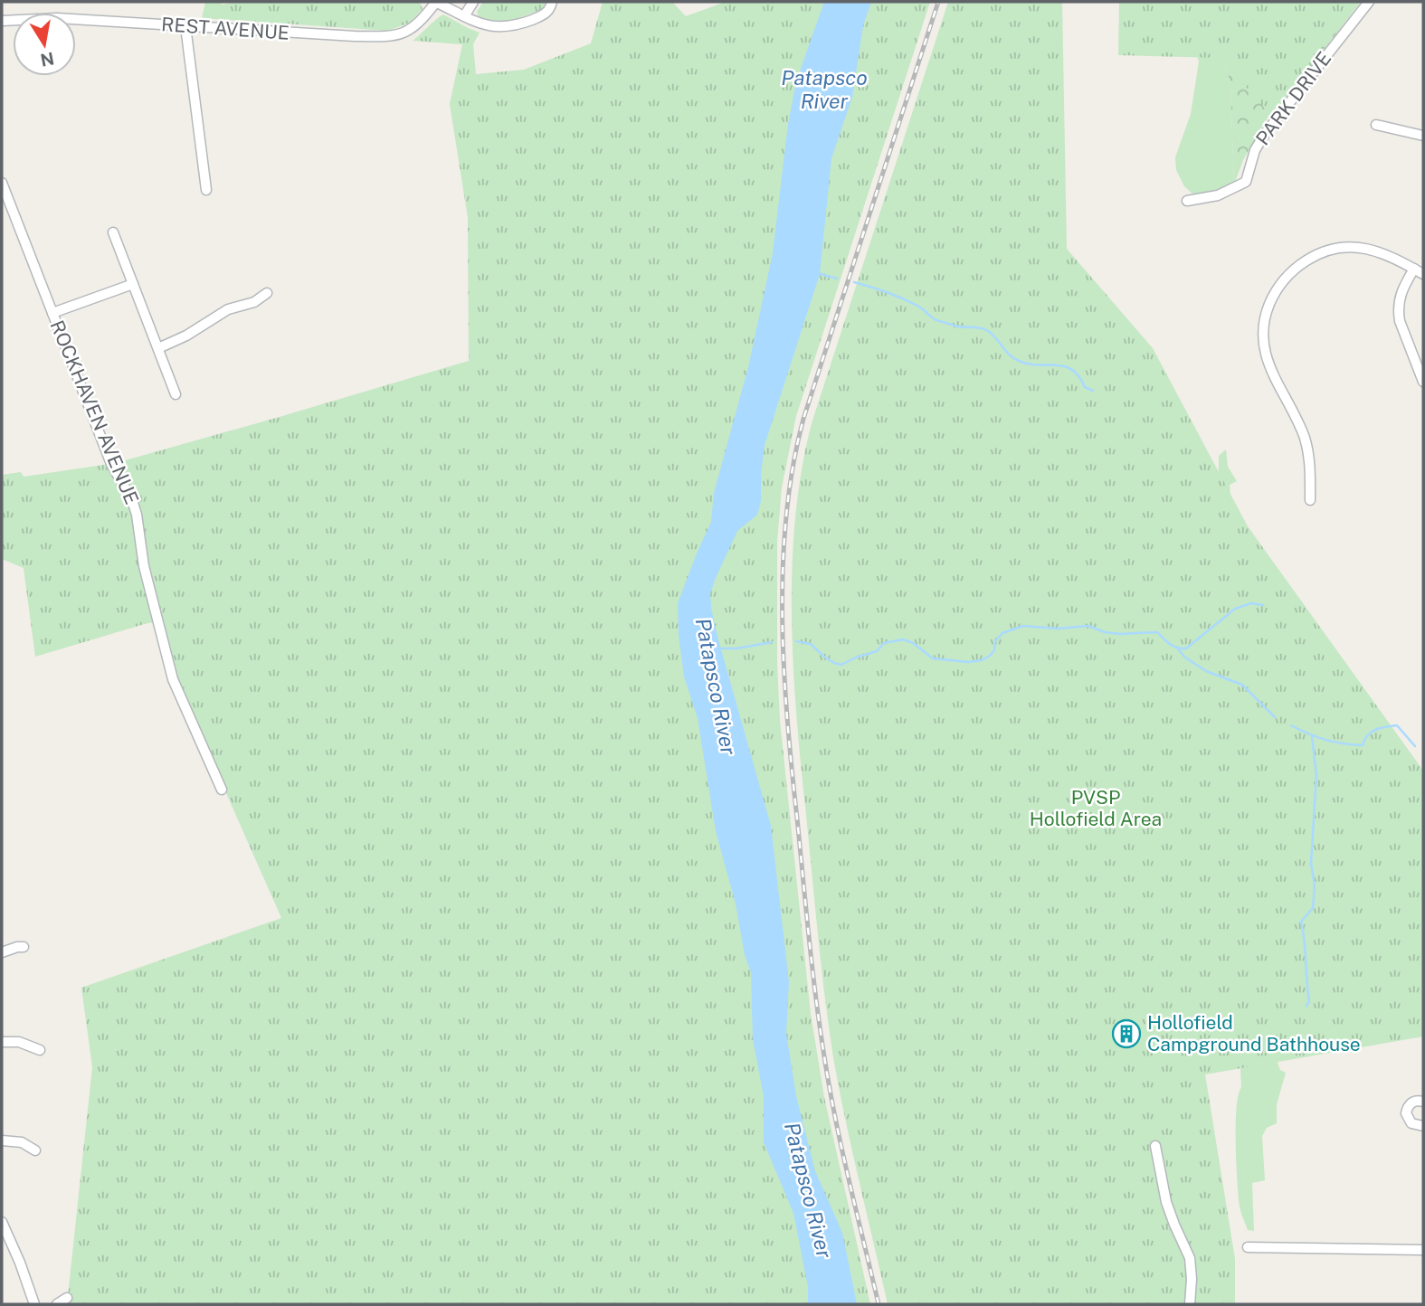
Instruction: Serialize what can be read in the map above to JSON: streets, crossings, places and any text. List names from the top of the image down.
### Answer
{
  "streets": {
    "street": ["REST AVENUE", "PARK DRIVE", "ROCKHAVEN AVENUE"]
  },
  "water": ["Patapsco River"],
  "parks": ["PVSP Hollofield Area"],
  "places": {
    "building": ["Hollofield Campground Bathhouse"]
  },
  "north": "bottom"
}
